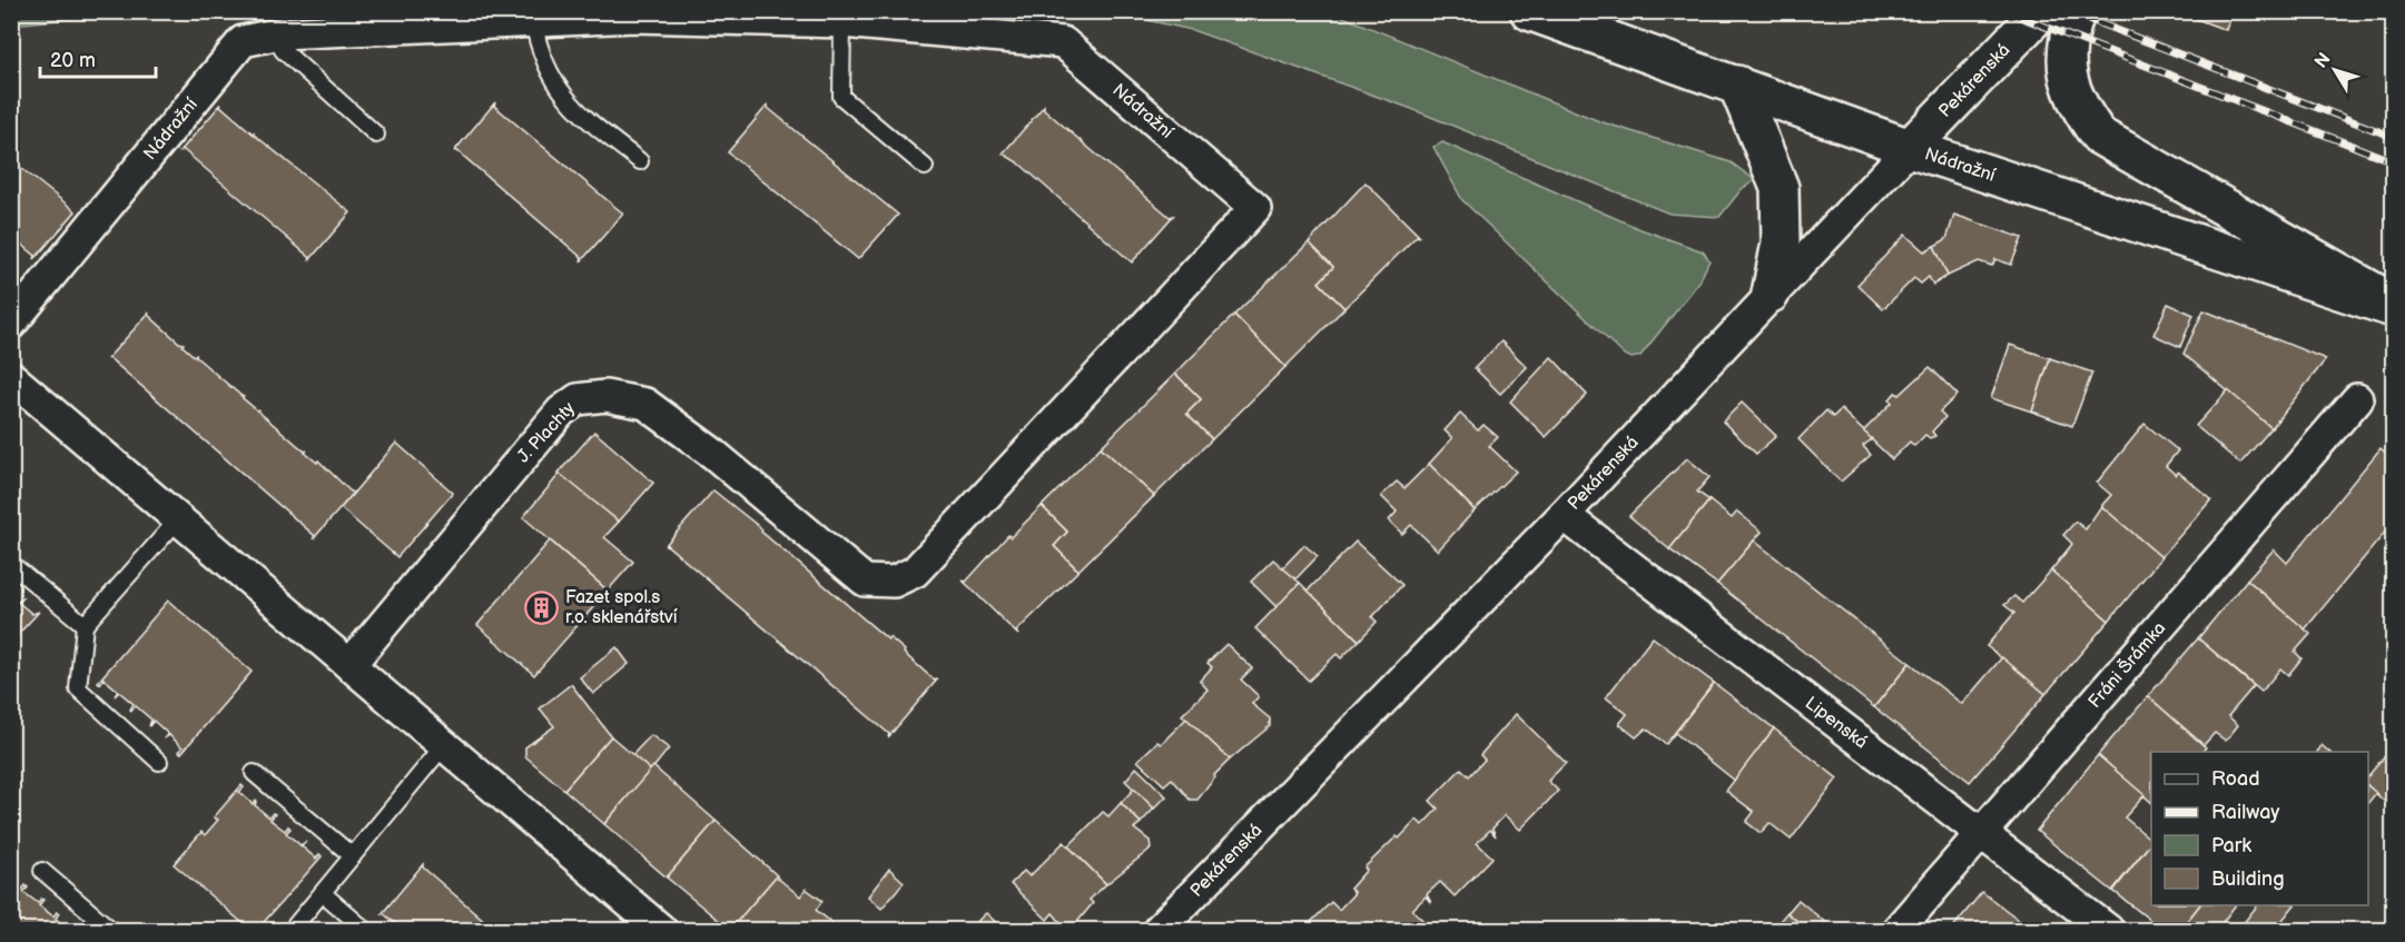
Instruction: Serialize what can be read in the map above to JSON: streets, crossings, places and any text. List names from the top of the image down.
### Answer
{
  "streets": {
    "main road": ["Pekárenská", "Nádražní"],
    "street": ["J. Plachty", "Fráni Šrámka", "Lipenská"]
  },
  "crossings": [
    ["Pekárenská", "Nádražní"],
    ["Pekárenská", "Lipenská"],
    ["Nádražní", "J. Plachty"],
    ["Fráni Šrámka", "Lipenská"]
  ],
  "places": {
    "building": ["Fazet spol.s r.o. sklenářství"]
  },
  "legend": [
    "Road",
    "Railway",
    "Park",
    "Building"
  ],
  "scale_bar": "20 m",
  "north": "top left"
}
